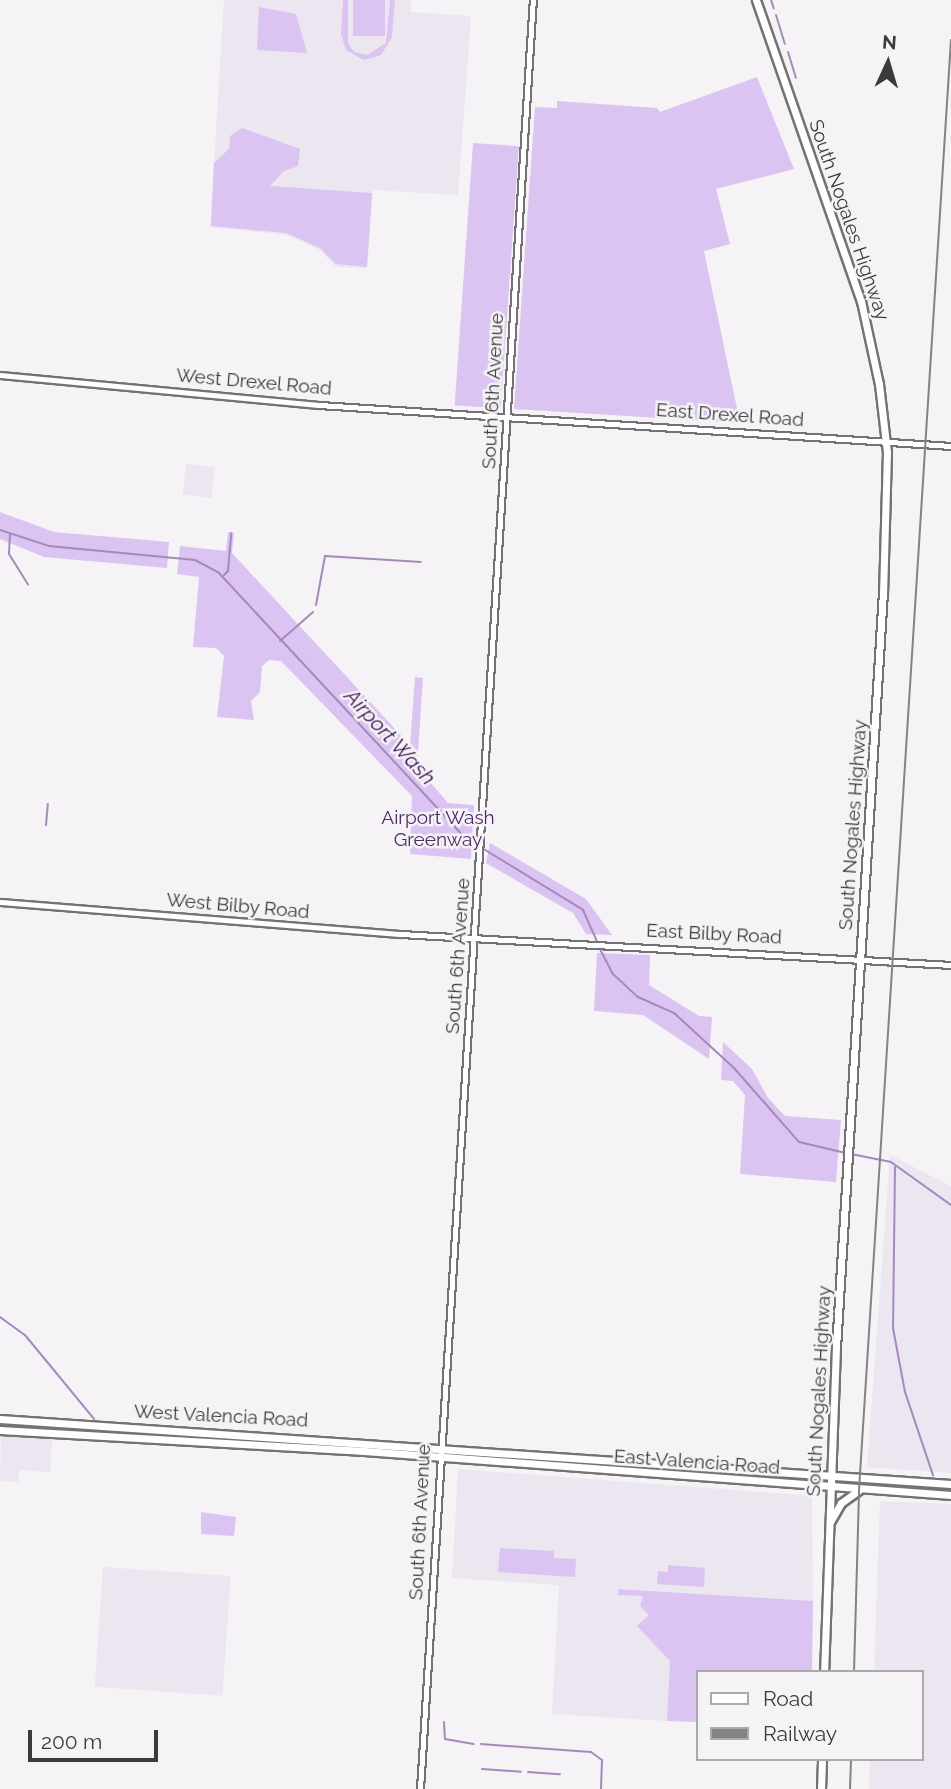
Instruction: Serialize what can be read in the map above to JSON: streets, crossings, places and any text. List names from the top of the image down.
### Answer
{
  "streets": {
    "main road": ["South Nogales Highway", "West Valencia Road", "East Valencia Road"],
    "street": [
      "West Drexel Road",
      "South 6th Avenue",
      "East Drexel Road",
      "West Bilby Road",
      "East Bilby Road"
    ]
  },
  "crossings": [
    ["South Nogales Highway", "East Drexel Road"],
    ["South Nogales Highway", "East Bilby Road"],
    ["South Nogales Highway", "East Valencia Road"],
    ["West Drexel Road", "South 6th Avenue"],
    ["West Drexel Road", "East Drexel Road"],
    ["South 6th Avenue", "East Drexel Road"],
    ["South 6th Avenue", "West Bilby Road"],
    ["South 6th Avenue", "East Bilby Road"],
    ["South 6th Avenue", "West Valencia Road"],
    ["South 6th Avenue", "East Valencia Road"],
    ["West Bilby Road", "East Bilby Road"],
    ["West Valencia Road", "East Valencia Road"]
  ],
  "water": ["Airport Wash"],
  "parks": ["Airport Wash Greenway"],
  "legend": ["Road", "Railway"],
  "scale_bar": "200 m",
  "north": "top"
}
